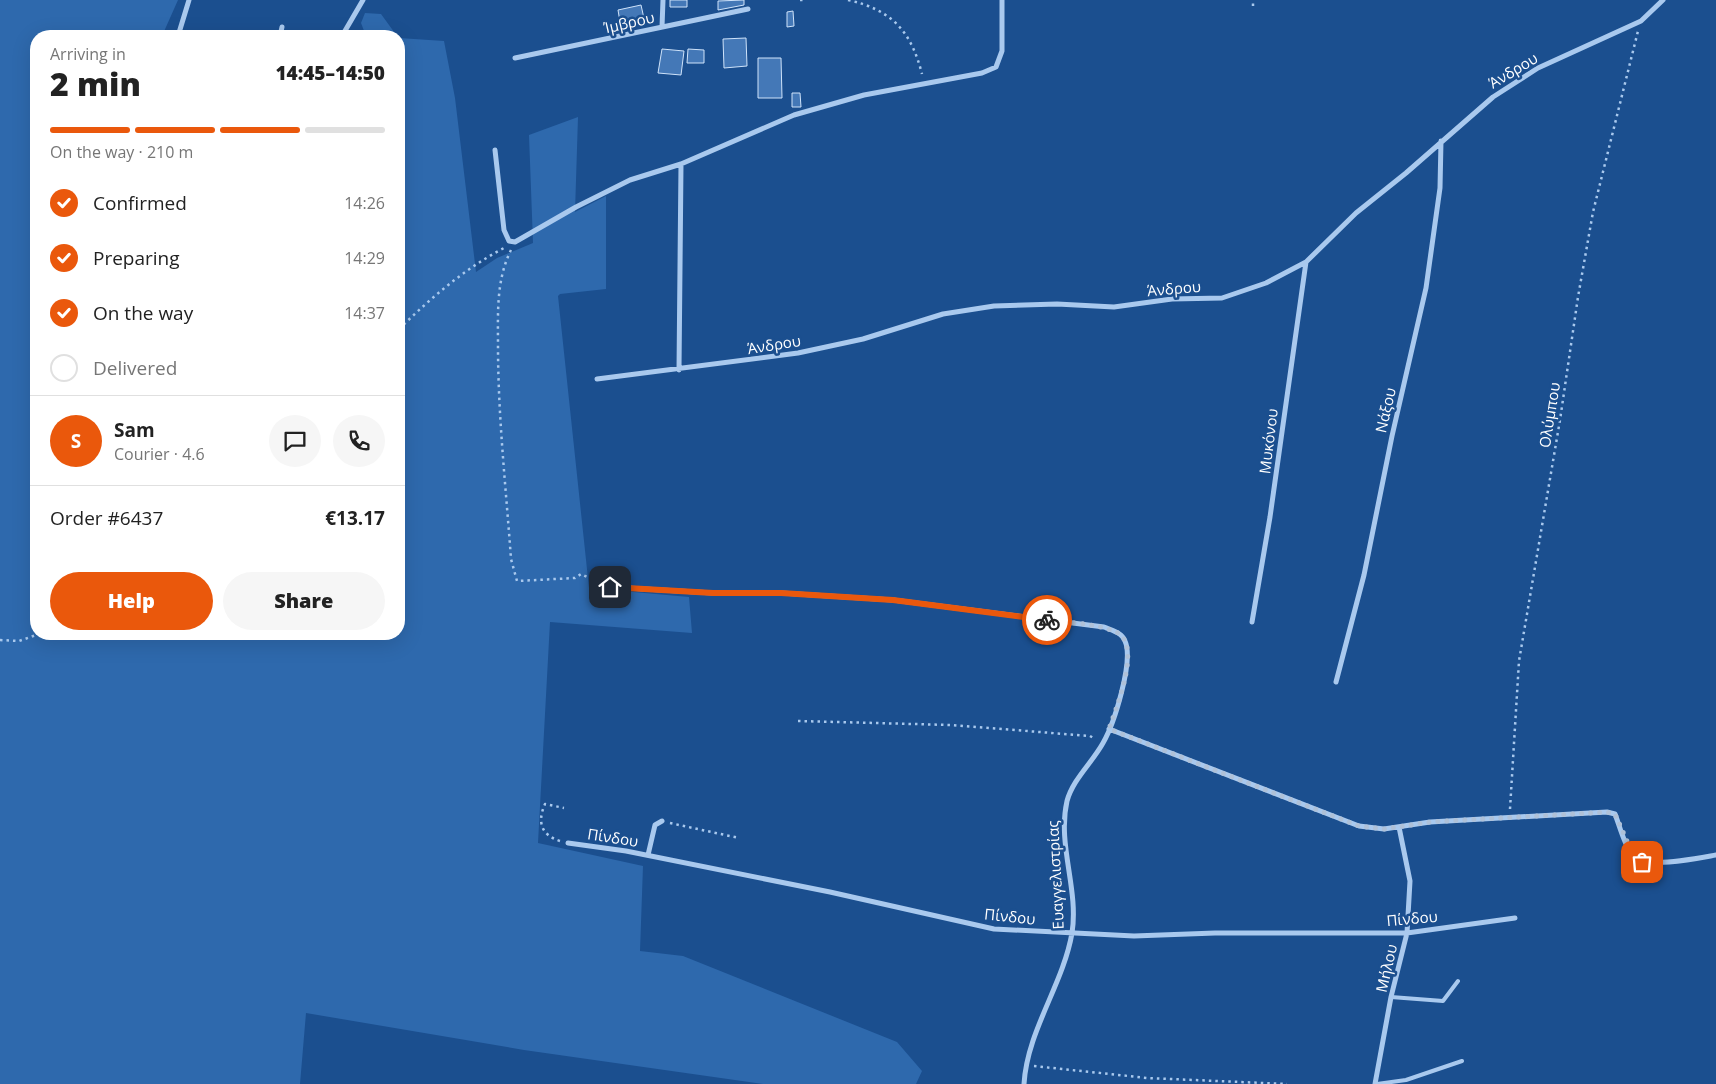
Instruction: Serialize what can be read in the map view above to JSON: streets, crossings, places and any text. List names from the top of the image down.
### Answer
{
  "streets": {
    "street": [
      "Ίμβρου",
      "Άνδρου",
      "Νάξου",
      "Μυκόνου",
      "Πίνδου",
      "Ευαγγελιστρίας",
      "Μήλου"
    ],
    "path": ["Ολύμπου"]
  },
  "crossings": [
    ["Άνδρου", "Νάξου"],
    ["Άνδρου", "Ολύμπου"],
    ["Άνδρου", "Μυκόνου"],
    ["Πίνδου", "Ευαγγελιστρίας"],
    ["Πίνδου", "Μήλου"]
  ],
  "page": {
    "heading": ["2 min", "Arriving in", "14:45–14:50"],
    "panel": [
      "Sam",
      "Courier · 4.6",
      "Order #6437",
      "€13.17"
    ],
    "bar": "On the way · 210 m",
    "list": [
      ["Confirmed", "14:26"],
      ["Preparing", "14:29"],
      ["On the way", "14:37"],
      "Delivered"
    ],
    "round": "S",
    "buttons": ["Help", "Share"]
  }
}
